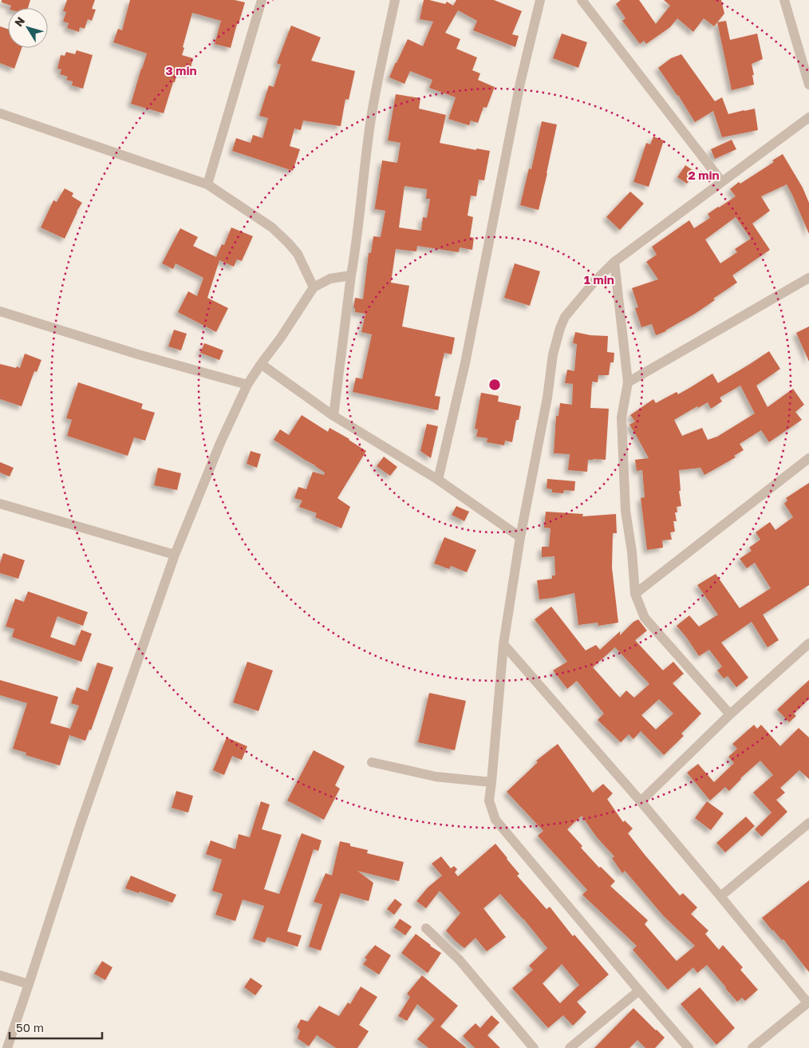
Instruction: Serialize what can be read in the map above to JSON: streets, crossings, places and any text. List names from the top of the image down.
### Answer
{
  "scale_bar": "50 m",
  "north": "top left",
  "rings": ["3 min", "2 min", "1 min"]
}
